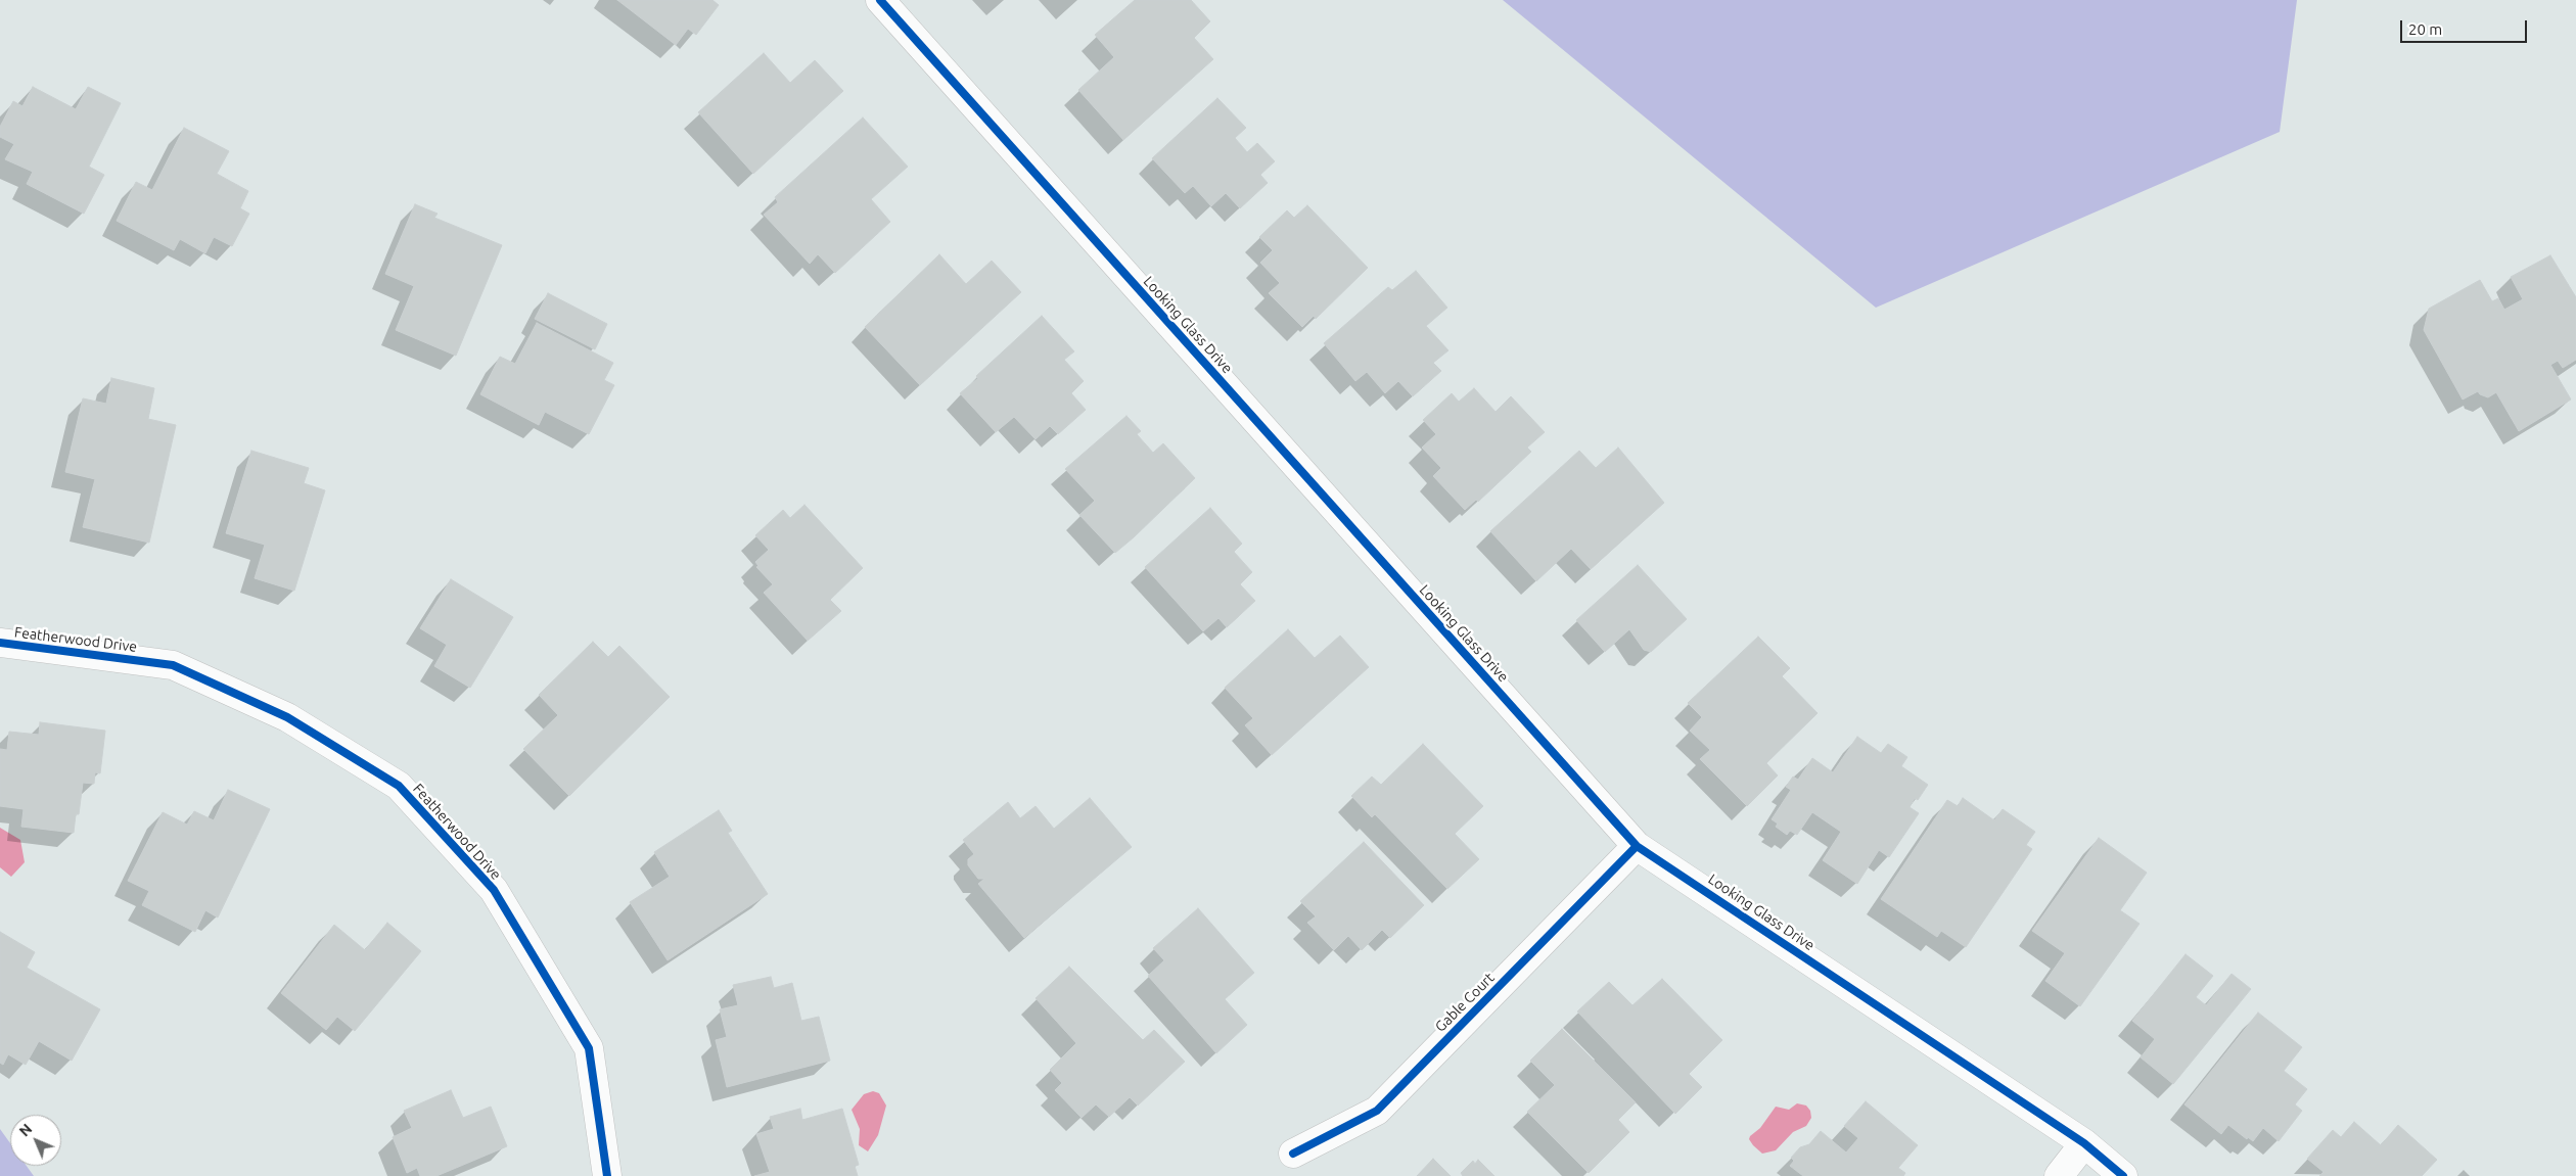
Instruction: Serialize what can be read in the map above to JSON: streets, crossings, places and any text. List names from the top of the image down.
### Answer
{
  "streets": {
    "street": ["Looking Glass Drive", "Featherwood Drive", "Gable Court"]
  },
  "crossings": [
    ["Looking Glass Drive", "Gable Court"]
  ],
  "scale_bar": "20 m",
  "north": "top left"
}
